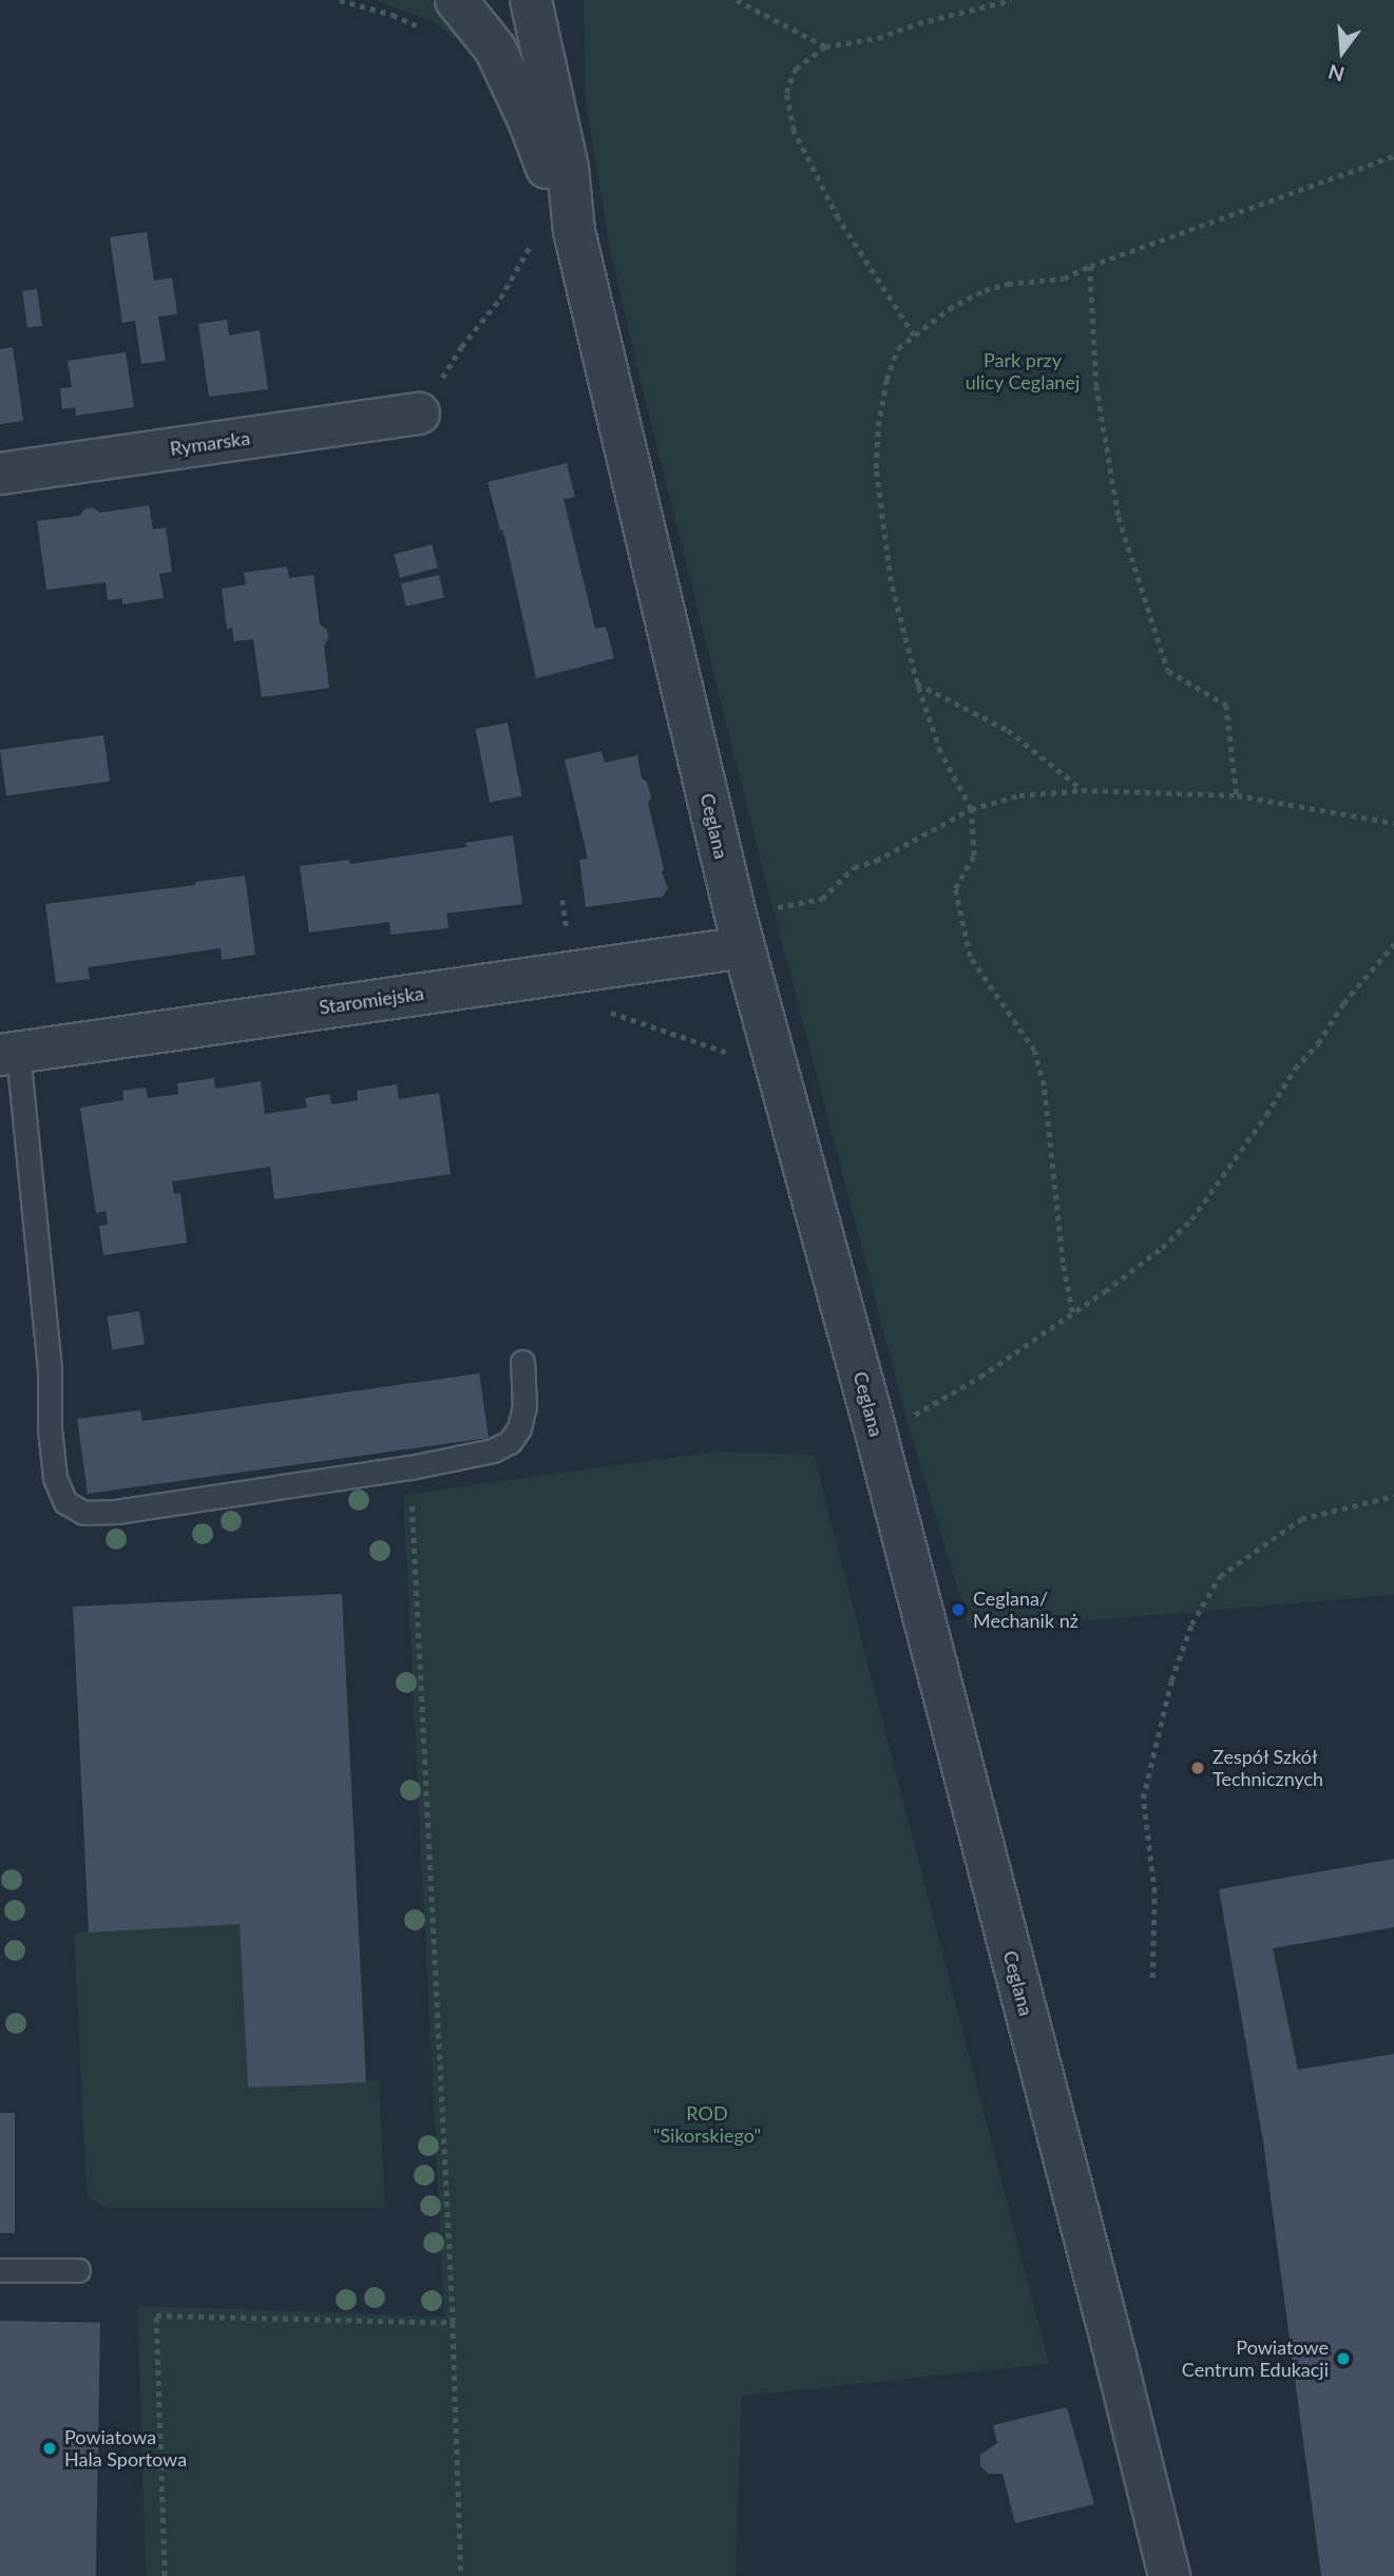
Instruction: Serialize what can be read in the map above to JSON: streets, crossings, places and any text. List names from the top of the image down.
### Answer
{
  "streets": {
    "street": ["Rymarska", "Ceglana", "Staromiejska"]
  },
  "crossings": [
    ["Ceglana", "Staromiejska"]
  ],
  "parks": ["Park przy ulicy Ceglanej", "ROD \"Sikorskiego\""],
  "places": [
    "Ceglana/ Mechanik nż",
    "Zespół Szkół Technicznych",
    "Powiatowe Centrum Edukacji",
    "Powiatowa Hala Sportowa"
  ],
  "north": "bottom"
}
